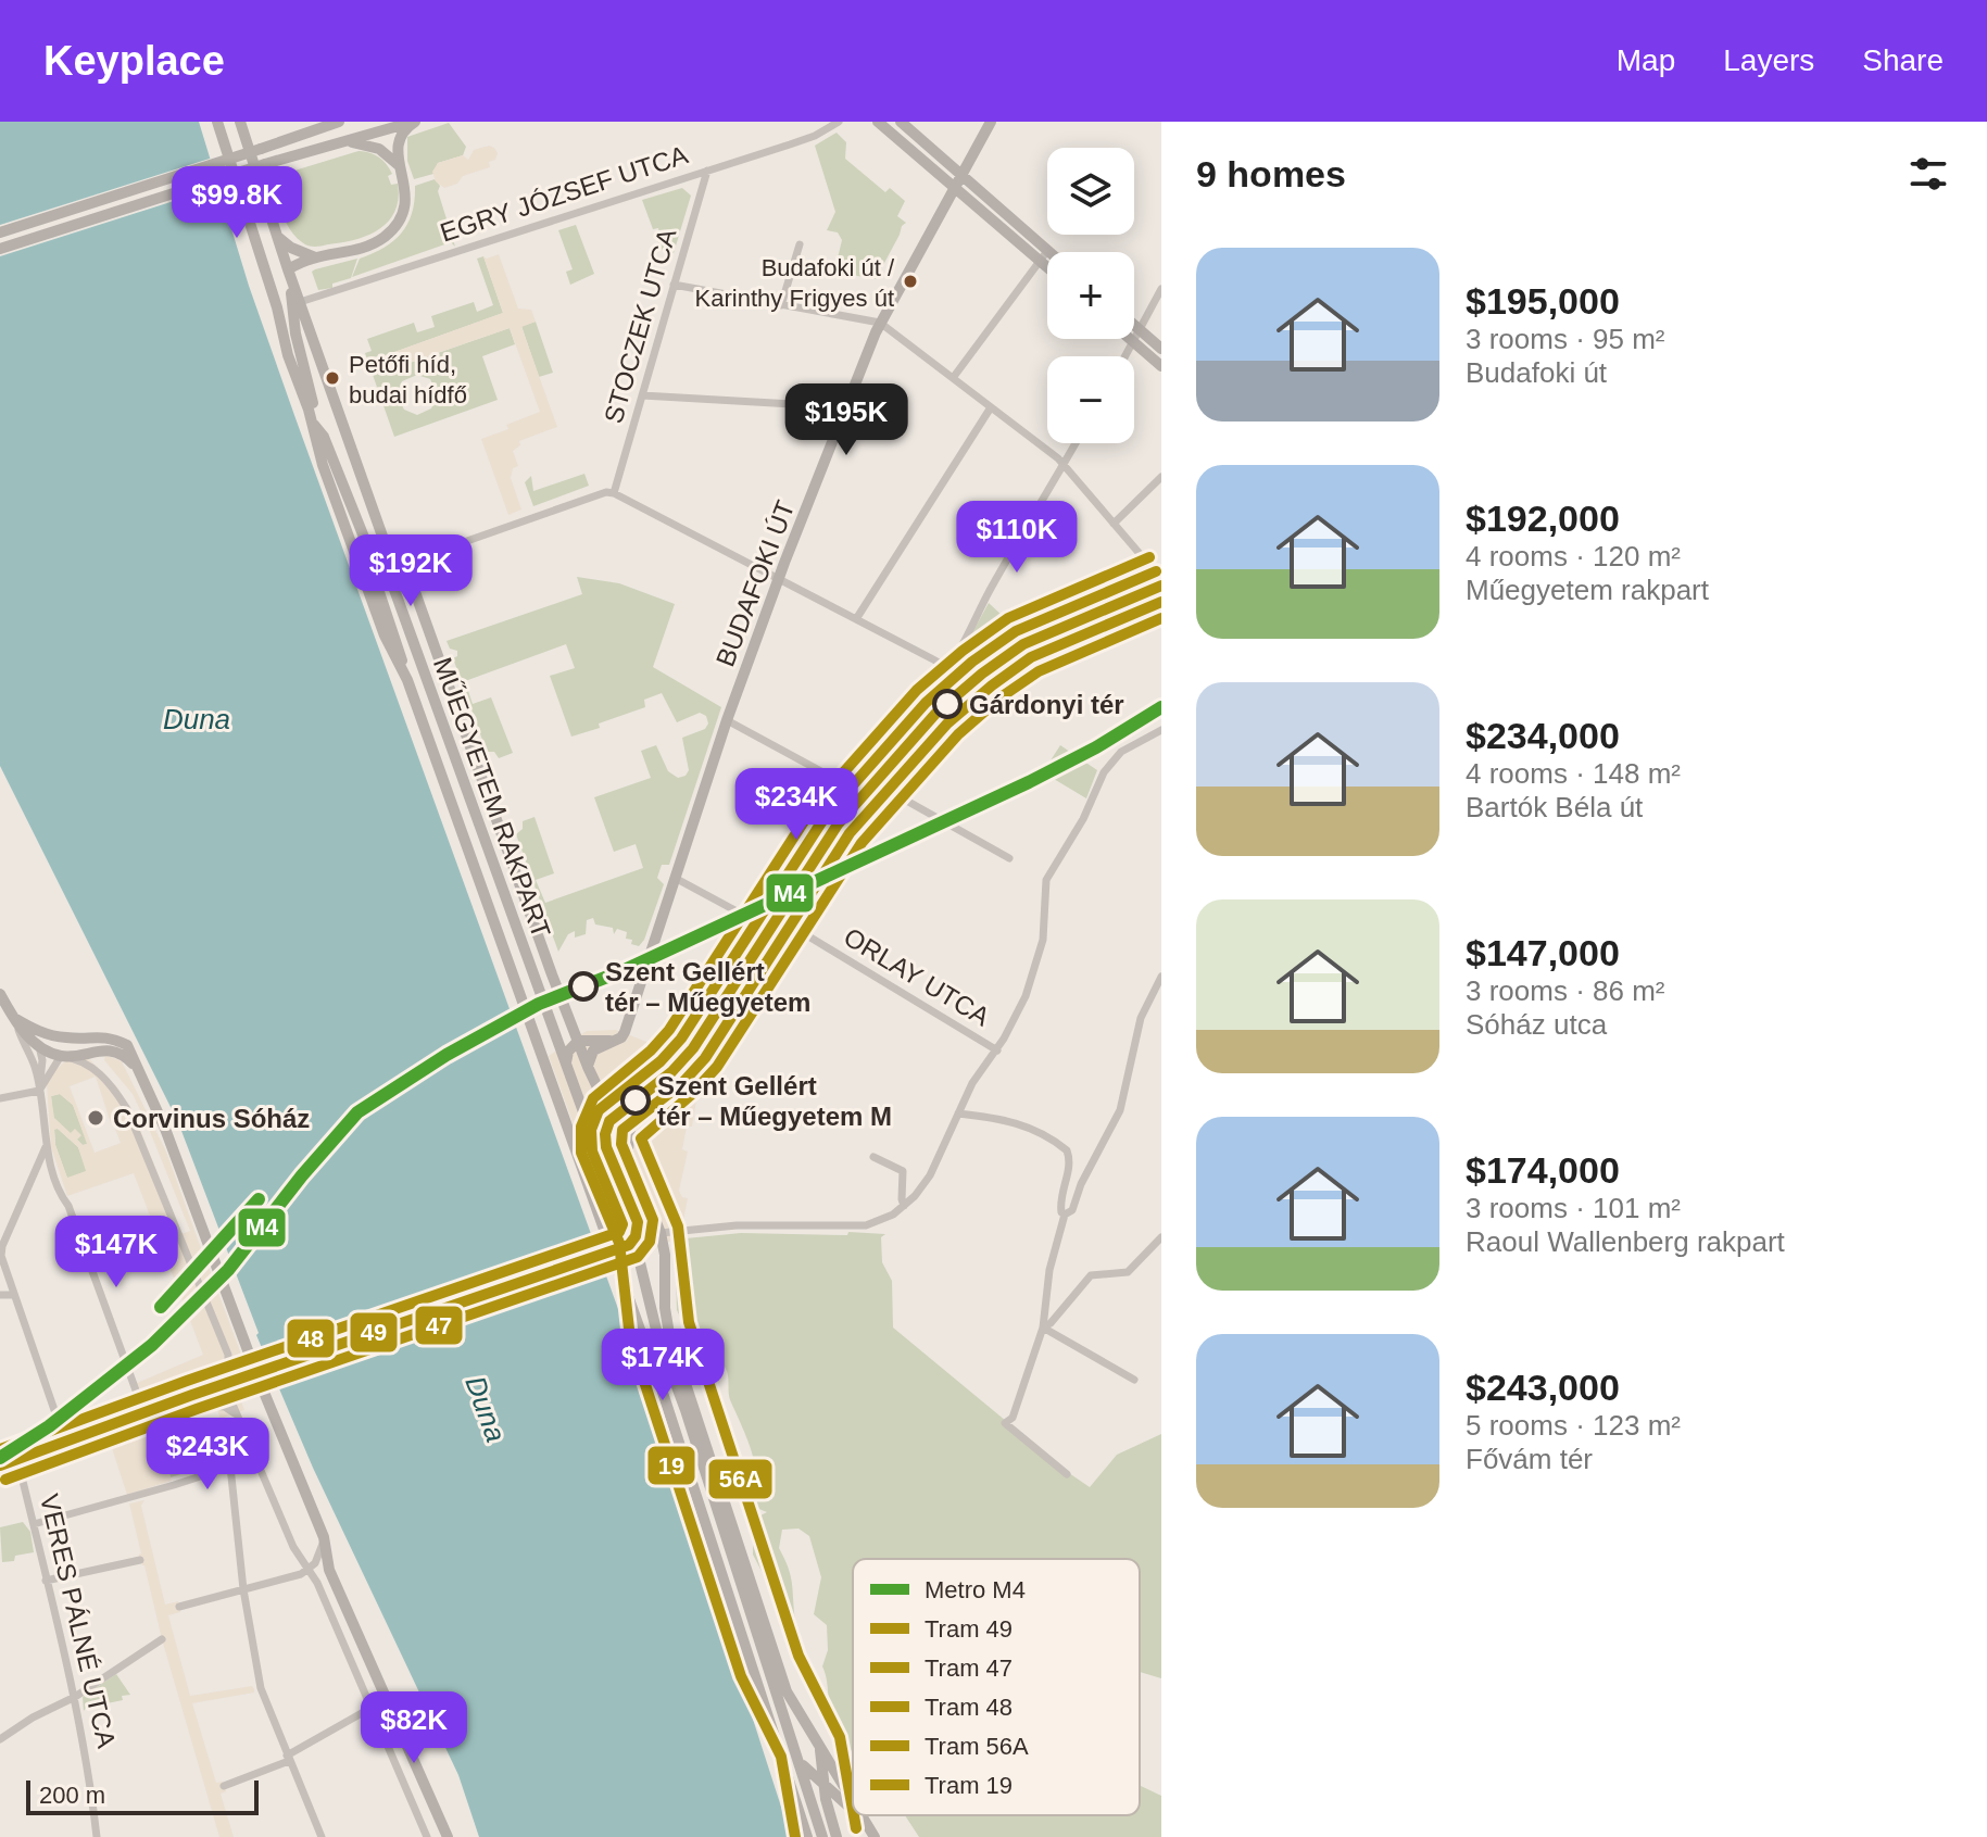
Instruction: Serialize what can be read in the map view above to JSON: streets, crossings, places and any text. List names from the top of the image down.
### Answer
{
  "streets": {
    "main road": ["BUDAFOKI ÚT", "MŰEGYETEM RAKPART"],
    "street": [
      "EGRY JÓZSEF UTCA",
      "STOCZEK UTCA",
      "ORLAY UTCA",
      "VERES PÁLNÉ UTCA"
    ]
  },
  "crossings": [
    ["EGRY JÓZSEF UTCA", "STOCZEK UTCA"],
    ["EGRY JÓZSEF UTCA", "MŰEGYETEM RAKPART"]
  ],
  "water": ["Duna"],
  "places": [
    "Budafoki út / Karinthy Frigyes út",
    "Petőfi híd, budai hídfő",
    "Gárdonyi tér",
    "Szent Gellért tér – Műegyetem",
    "Szent Gellért tér – Műegyetem M",
    "Corvinus Sóház"
  ],
  "lines": [
    "tram line 19",
    "tram line 48",
    "tram line 49",
    "tram line 47",
    "tram line 56A",
    "metro line M4"
  ],
  "legend": [
    "Metro M4",
    "Tram 49",
    "Tram 47",
    "Tram 48",
    "Tram 56A",
    "Tram 19"
  ],
  "scale_bar": "200 m",
  "page": {
    "header": "Keyplace",
    "nav": ["Map", "Layers", "Share"],
    "heading": "9 homes",
    "map_buttons": ["+", "−"],
    "price": [
      "$99.8K",
      "$195K",
      "$110K",
      "$192K",
      "$234K",
      "$147K",
      "$174K",
      "$243K",
      "$82K"
    ],
    "list": [
      {
        "name": "$195,000",
        "note": "3 rooms · 95 m² · Budafoki út"
      },
      {
        "name": "$192,000",
        "note": "4 rooms · 120 m² · Műegyetem rakpart"
      },
      {
        "name": "$234,000",
        "note": "4 rooms · 148 m² · Bartók Béla út"
      },
      {
        "name": "$147,000",
        "note": "3 rooms · 86 m² · Sóház utca"
      },
      {
        "name": "$174,000",
        "note": "3 rooms · 101 m² · Raoul Wallenberg rakpart"
      },
      {
        "name": "$243,000",
        "note": "5 rooms · 123 m² · Fővám tér"
      }
    ],
    "scale": "200 m"
  }
}
